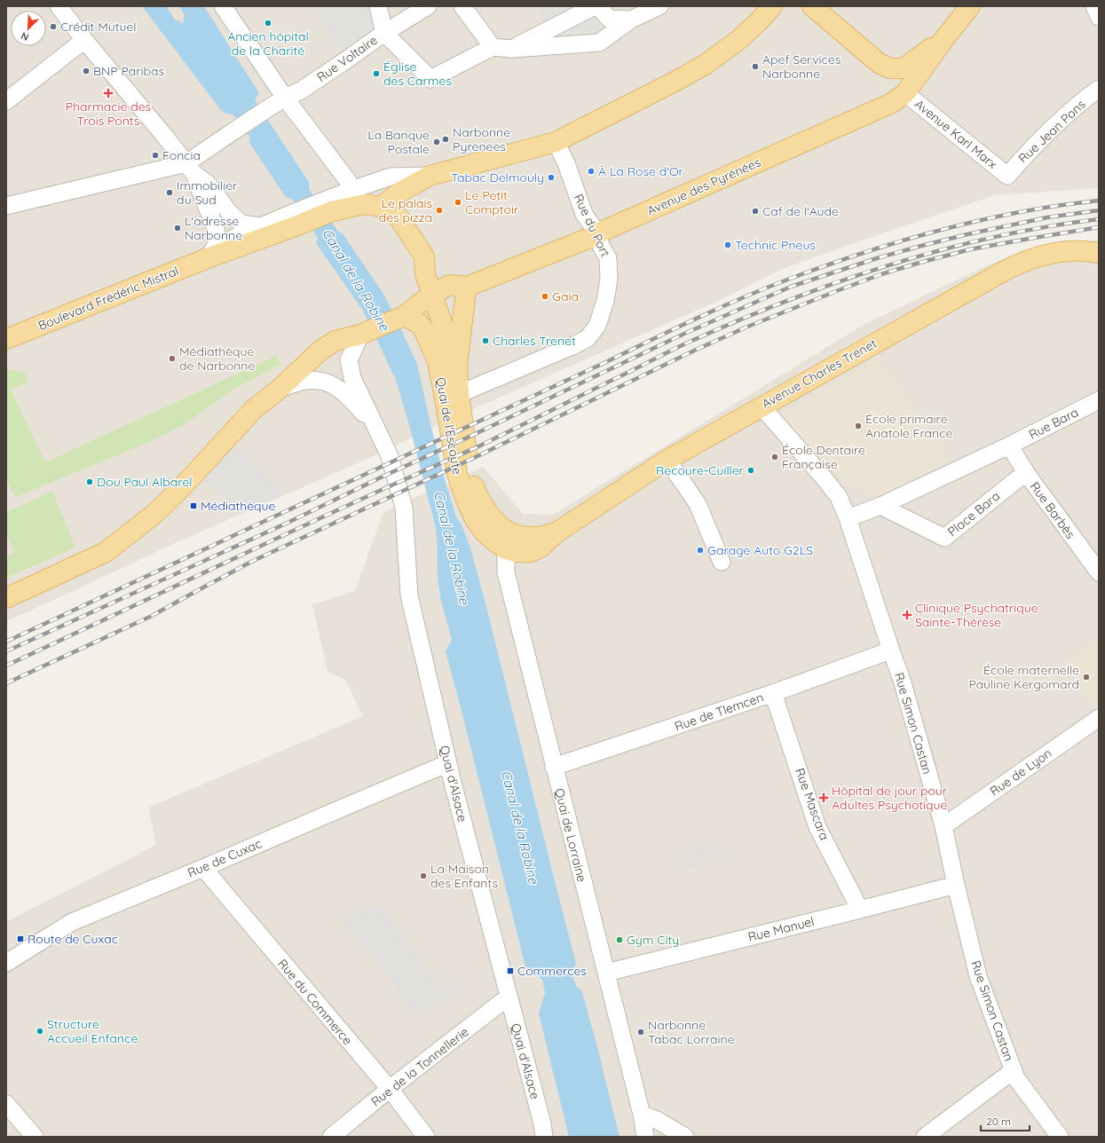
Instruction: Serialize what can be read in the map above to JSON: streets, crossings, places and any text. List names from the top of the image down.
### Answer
{
  "streets": {
    "main road": [
      "Avenue des Pyrénées",
      "Boulevard Frédéric Mistral",
      "Avenue Charles Trenet",
      "Quai de l'Escoute"
    ],
    "street": [
      "Rue Voltaire",
      "Rue Jean Pons",
      "Avenue Karl Marx",
      "Rue du Port",
      "Rue Bara",
      "Rue Barbès",
      "Place Bara",
      "Rue de Tlemcen",
      "Rue Simon Castan",
      "Rue de Lyon",
      "Quai d'Alsace",
      "Rue Mascara",
      "Quai de Lorraine",
      "Rue de Cuxac",
      "Rue Manuel",
      "Rue du Commerce",
      "Rue de la Tonnellerie"
    ]
  },
  "crossings": [
    ["Rue Jean Pons", "Avenue Karl Marx"],
    ["Avenue Karl Marx", "Avenue des Pyrénées"],
    ["Avenue des Pyrénées", "Rue du Port"],
    ["Avenue des Pyrénées", "Quai de l'Escoute"],
    ["Avenue des Pyrénées", "Quai d'Alsace"],
    ["Rue du Port", "Quai de l'Escoute"],
    ["Avenue Charles Trenet", "Quai de l'Escoute"],
    ["Avenue Charles Trenet", "Rue Simon Castan"],
    ["Rue Bara", "Rue Barbès"],
    ["Quai de l'Escoute", "Quai de Lorraine"],
    ["Rue Barbès", "Place Bara"],
    ["Rue de Tlemcen", "Rue Mascara"],
    ["Rue de Tlemcen", "Quai de Lorraine"],
    ["Rue Simon Castan", "Rue de Lyon"],
    ["Rue Simon Castan", "Rue Manuel"],
    ["Quai d'Alsace", "Rue de Cuxac"],
    ["Quai d'Alsace", "Rue de la Tonnellerie"],
    ["Rue Mascara", "Rue Manuel"],
    ["Quai de Lorraine", "Rue Manuel"],
    ["Rue de Cuxac", "Rue du Commerce"],
    ["Rue du Commerce", "Rue de la Tonnellerie"]
  ],
  "water": ["Canal de la Robine"],
  "places": {
    "other": [
      "Ancien hôpital de la Charité",
      "Crédit Mutuel",
      "Apef Services Narbonne",
      "BNP Paribas",
      "Église des Carmes",
      "Narbonne Pyrenees",
      "La Banque Postale",
      "Foncia",
      "À La Rose d'Or",
      "Tabac Delmouly",
      "Immobilier du Sud",
      "Le Petit Comptoir",
      "Le palais des pizza",
      "Caf de l'Aude",
      "L'adresse Narbonne",
      "Technic Pneus",
      "Gaia",
      "Charles Trenet",
      "Médiathèque de Narbonne",
      "École primaire Anatole France",
      "École Dentaire Française",
      "Recoure-Cuiller",
      "Dou Paul Albarel",
      "Garage Auto G2LS",
      "École maternelle Pauline Kergomard",
      "La Maison des Enfants",
      "Gym City",
      "Structure Accueil Enfance",
      "Narbonne Tabac Lorraine"
    ],
    "health": ["Pharmacie des Trois Ponts", "Clinique Psychatrique Sainte-Thérèse", "Hôpital de jour pour Adultes Psychotique"],
    "transit": ["Médiathèque", "Route de Cuxac", "Commerces"]
  },
  "scale_bar": "20 m",
  "north": "bottom left"
}
